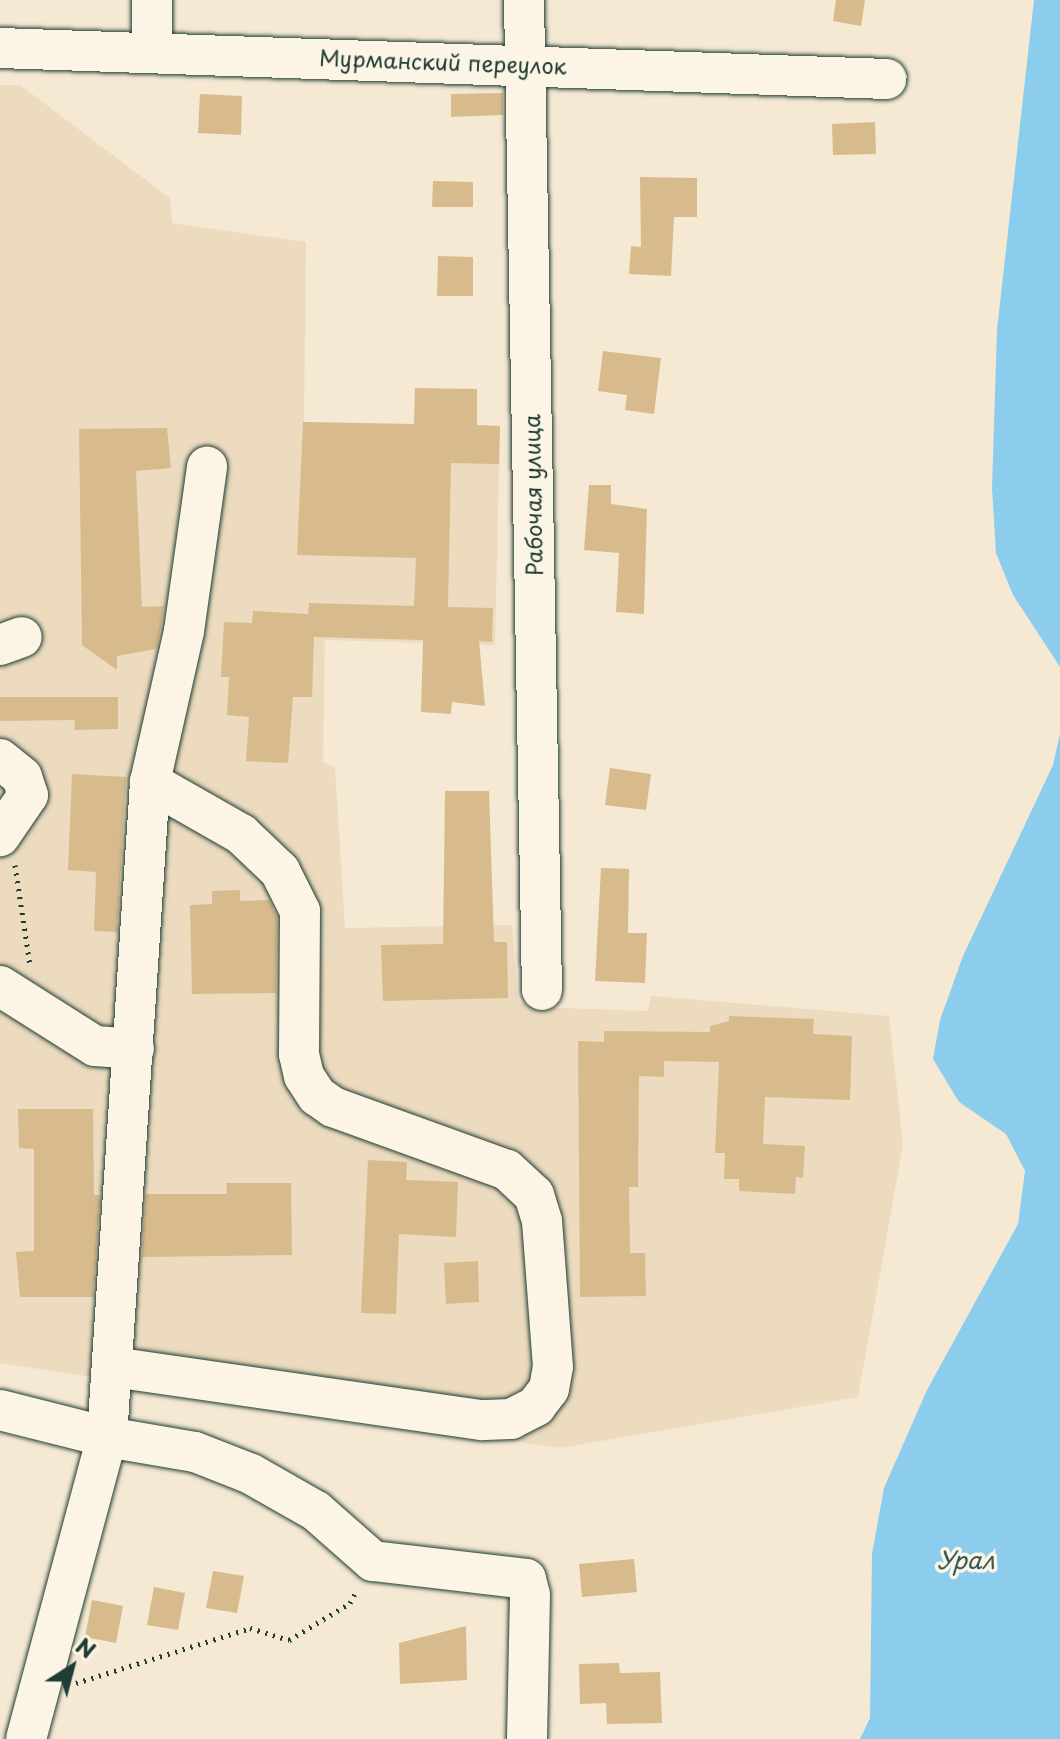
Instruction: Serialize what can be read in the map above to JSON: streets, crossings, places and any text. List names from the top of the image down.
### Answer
{
  "streets": {
    "street": ["Мурманский переулок", "Рабочая улица"]
  },
  "crossings": [
    ["Мурманский переулок", "Рабочая улица"]
  ],
  "water": ["Урал"],
  "north": "top right"
}
